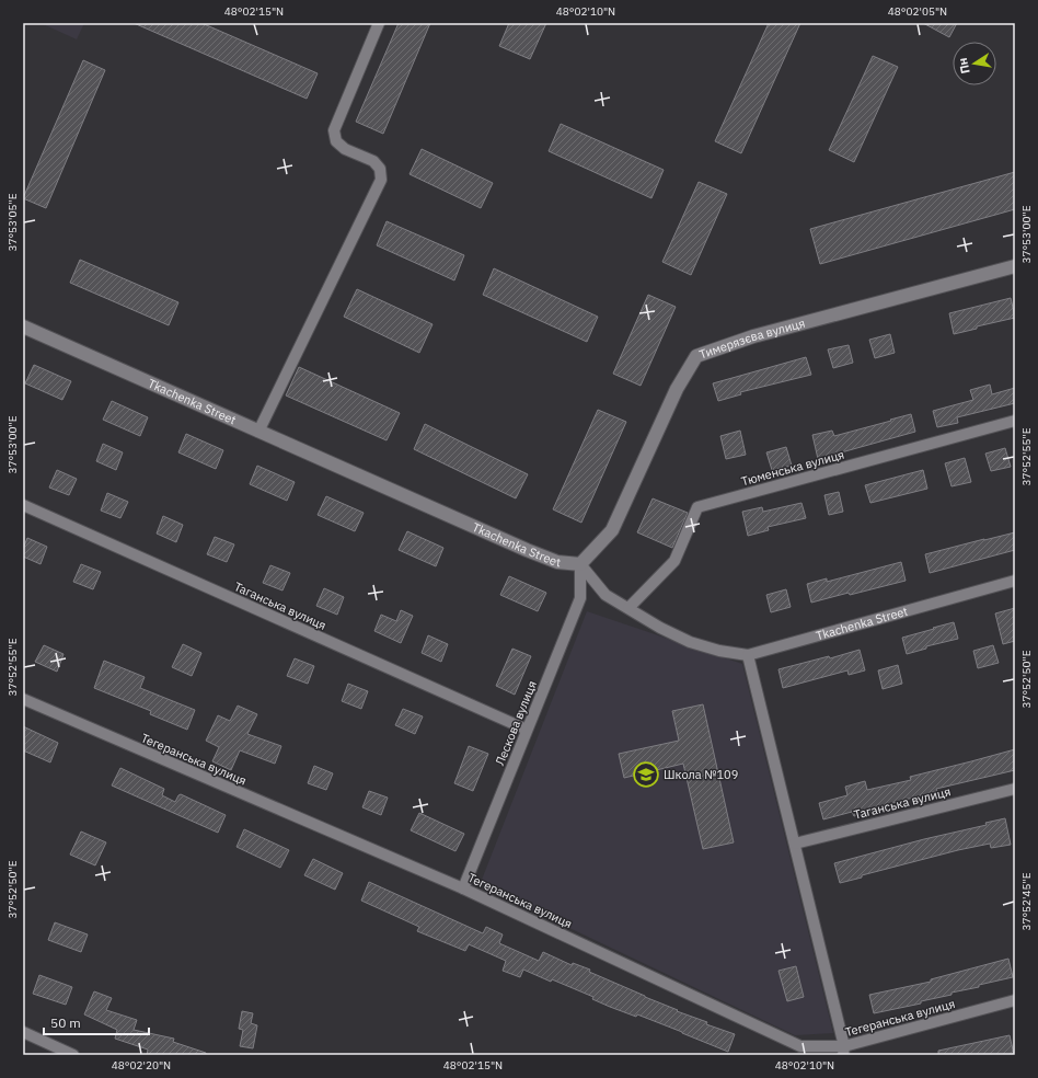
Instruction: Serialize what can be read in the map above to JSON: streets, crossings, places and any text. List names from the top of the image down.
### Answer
{
  "streets": {
    "street": [
      "Тимерязєва вулиця",
      "Tkachenka Street",
      "Тюменська вулиця",
      "Таганська вулиця",
      "Лескова вулиця",
      "Тегеранська вулиця"
    ]
  },
  "crossings": [
    ["Тимерязєва вулиця", "Tkachenka Street"],
    ["Тимерязєва вулиця", "Лескова вулиця"],
    ["Tkachenka Street", "Тюменська вулиця"],
    ["Tkachenka Street", "Лескова вулиця"],
    ["Таганська вулиця", "Лескова вулиця"],
    ["Лескова вулиця", "Тегеранська вулиця"]
  ],
  "places": {
    "school or university": ["Школа №109"]
  },
  "scale_bar": "50 m",
  "north": "left",
  "coordinates": [
    "48°02'15\"N",
    "48°02'10\"N",
    "48°02'05\"N",
    "37°53'05\"E",
    "37°53'00\"E",
    "37°52'55\"E",
    "37°52'50\"E",
    "37°52'45\"E",
    "48°02'20\"N"
  ]
}
